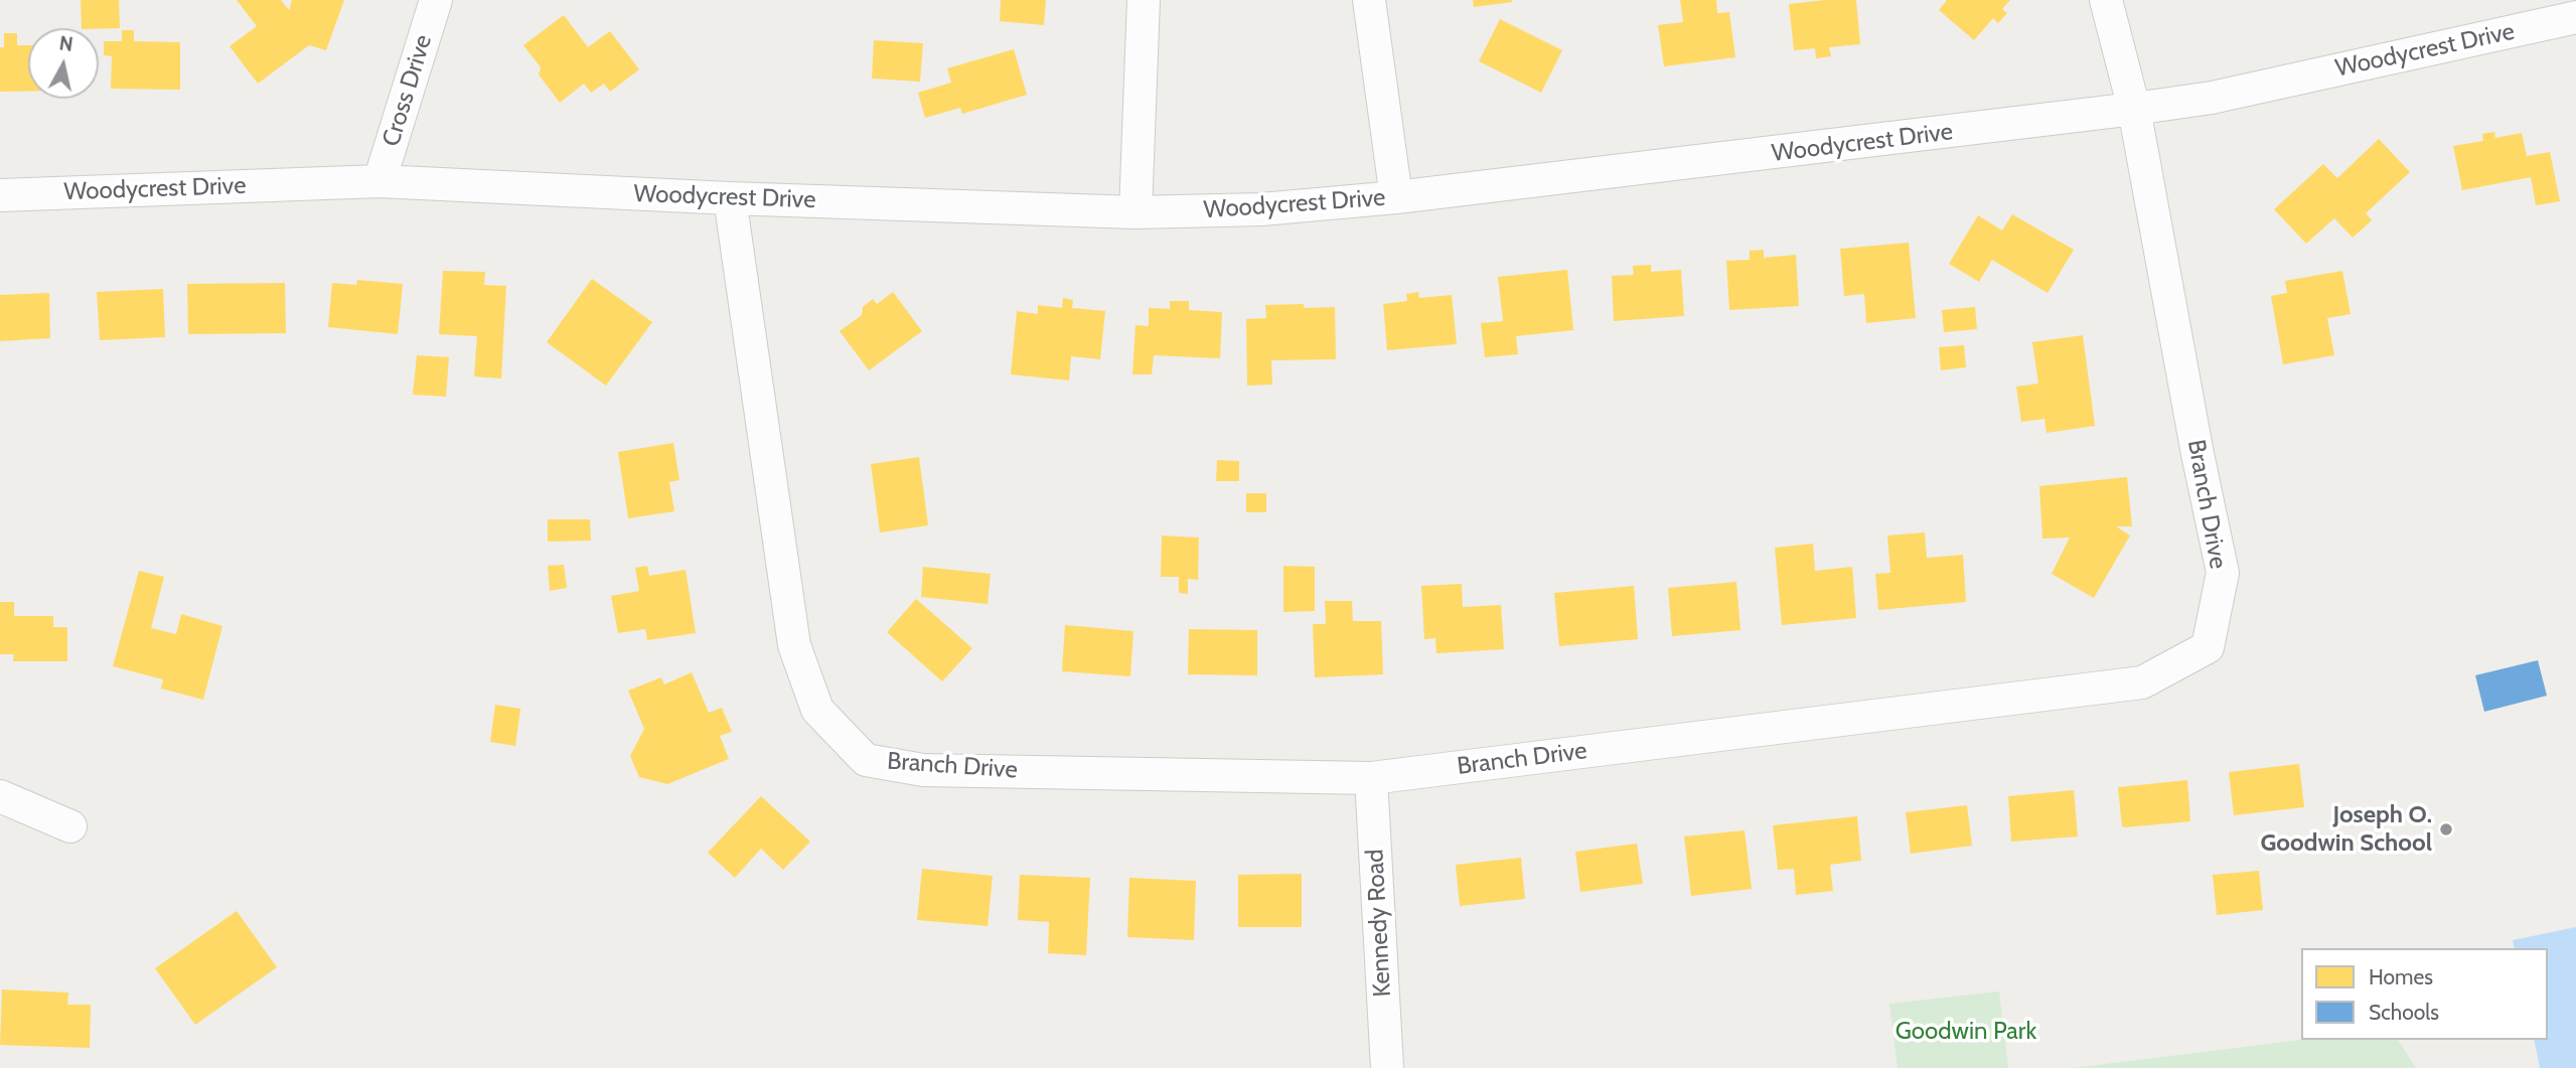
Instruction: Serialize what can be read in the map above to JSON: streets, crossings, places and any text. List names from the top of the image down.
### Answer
{
  "streets": {
    "street": [
      "Woodycrest Drive",
      "Cross Drive",
      "Branch Drive",
      "Kennedy Road"
    ]
  },
  "crossings": [
    ["Woodycrest Drive", "Cross Drive"],
    ["Woodycrest Drive", "Branch Drive"],
    ["Branch Drive", "Kennedy Road"]
  ],
  "parks": ["Goodwin Park"],
  "places": ["Joseph O. Goodwin School"],
  "legend": ["Homes", "Schools"],
  "north": "top"
}
